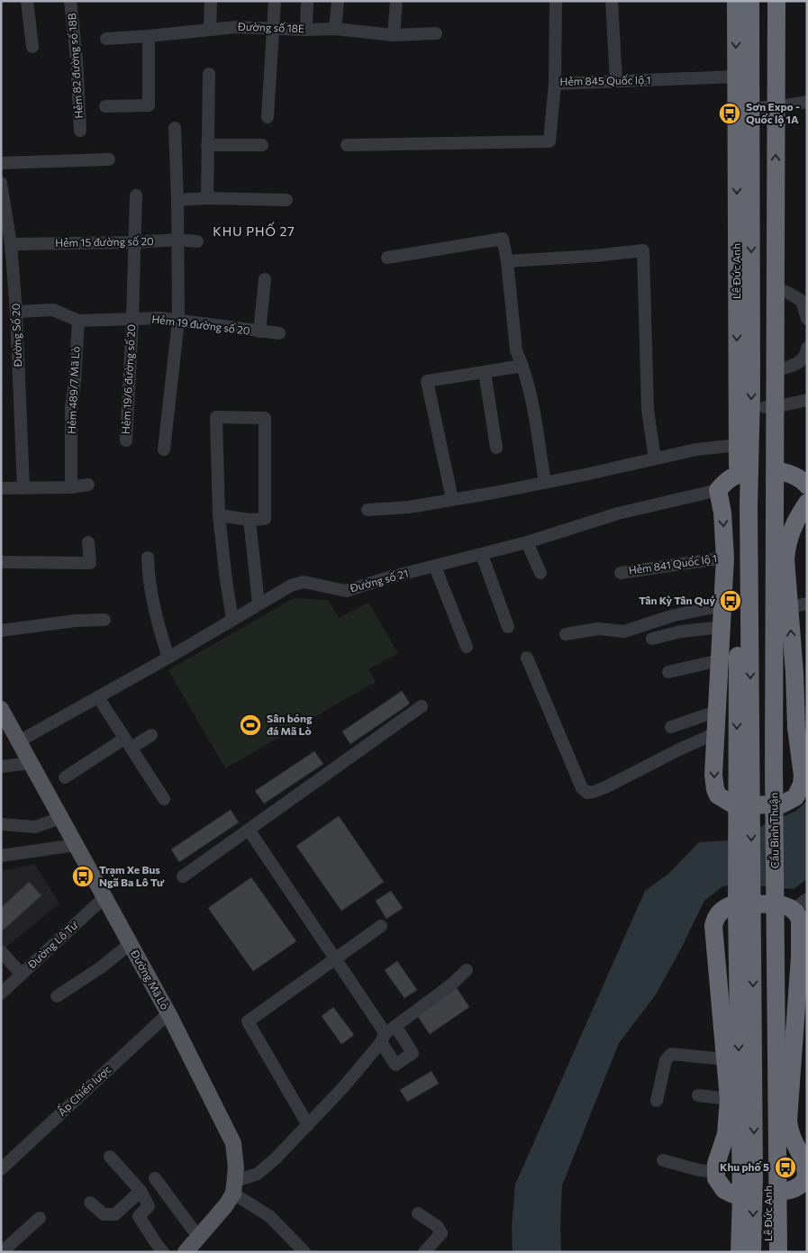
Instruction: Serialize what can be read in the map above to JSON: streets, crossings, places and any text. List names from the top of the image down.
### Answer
{
  "streets": {
    "highway": ["Lê Đức Anh", "Cầu Bình Thuận"],
    "main road": ["Đường Mã Lò"],
    "street": [
      "Đường số 18E",
      "Hẻm 82 đường số 18B",
      "Hẻm 845 Quốc lộ 1",
      "Hẻm 15 đường số 20",
      "Hẻm 19 đường số 20",
      "Đường Số 20",
      "Hẻm 19/6 đường số 20",
      "Hẻm 489/7 Mã Lò",
      "Hẻm 841 Quốc lộ 1",
      "Đường số 21",
      "Đường Lô Tư",
      "Ấp Chiến lược"
    ]
  },
  "crossings": [
    ["Hẻm 845 Quốc lộ 1", "Lê Đức Anh"],
    ["Hẻm 15 đường số 20", "Đường Số 20"],
    ["Hẻm 15 đường số 20", "Hẻm 19/6 đường số 20"],
    ["Lê Đức Anh", "Cầu Bình Thuận"],
    ["Hẻm 19 đường số 20", "Đường Số 20"],
    ["Hẻm 19 đường số 20", "Hẻm 19/6 đường số 20"],
    ["Hẻm 19 đường số 20", "Hẻm 489/7 Mã Lò"],
    ["Đường số 21", "Đường Mã Lò"],
    ["Đường Lô Tư", "Đường Mã Lò"],
    ["Đường Mã Lò", "Ấp Chiến lược"]
  ],
  "districts": ["KHU PHỐ 27"],
  "places": {
    "bus stop": [
      "Sơn Expo - Quốc lộ 1A",
      "Tân Kỳ Tân Quý",
      "Trạm Xe Bus Ngã Ba Lô Tư",
      "Khu phố 5"
    ],
    "sports": ["Sân bóng đá Mã Lò"]
  }
}
